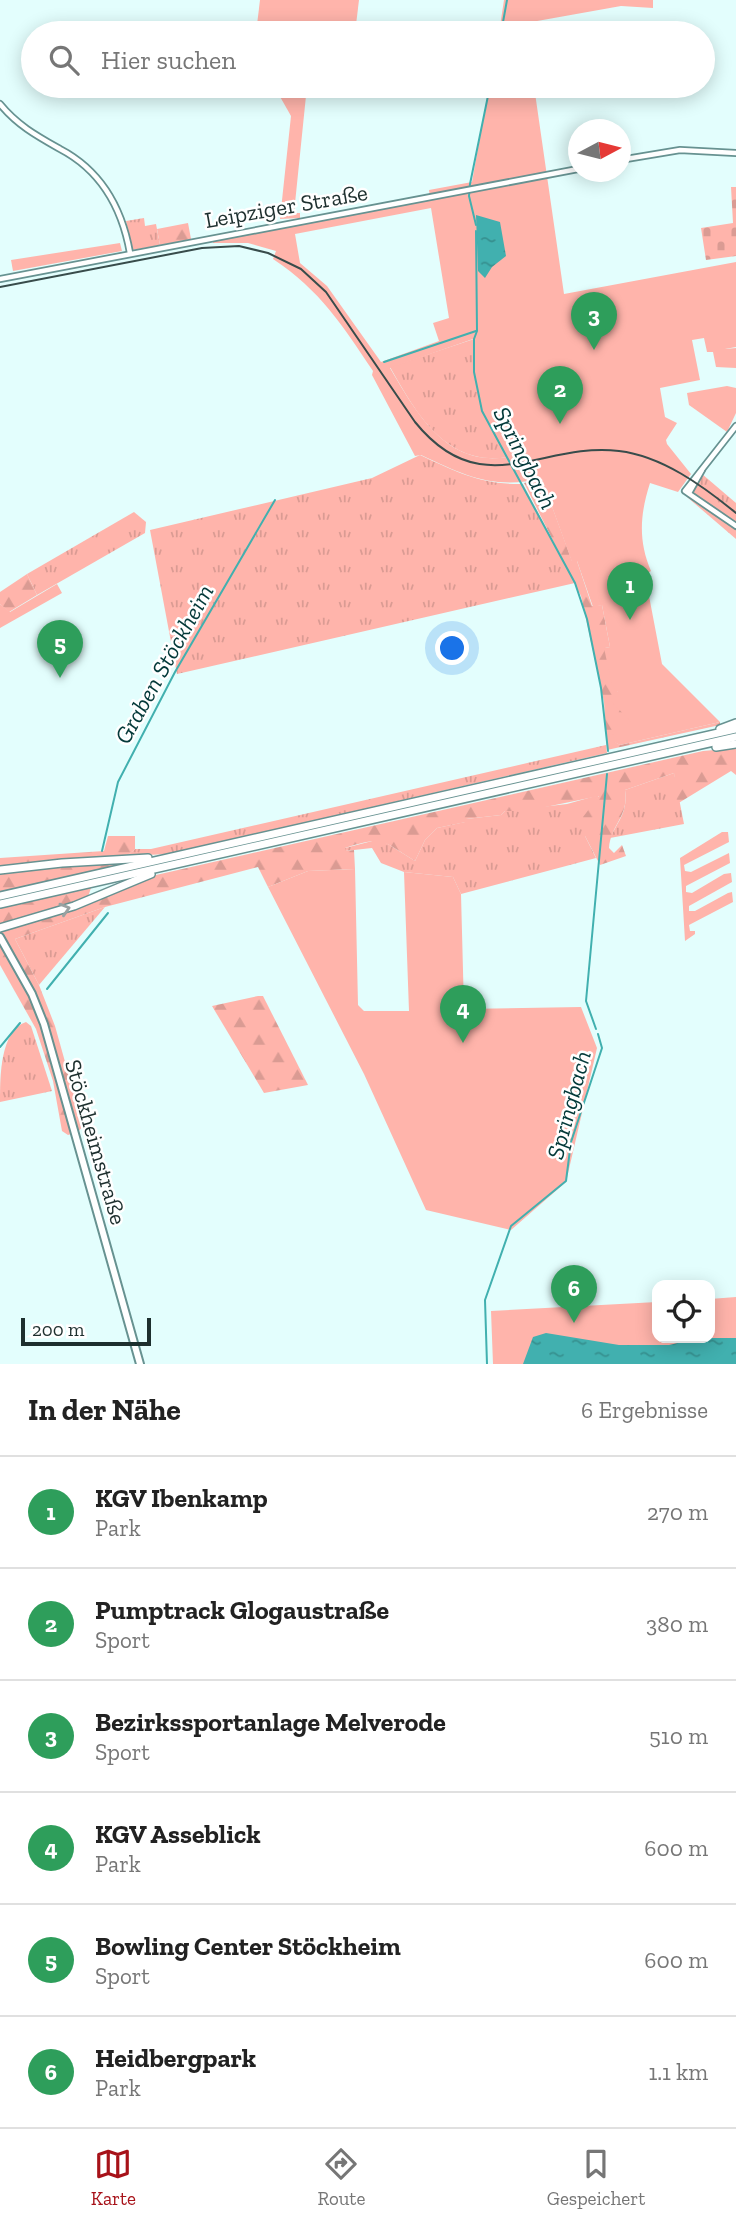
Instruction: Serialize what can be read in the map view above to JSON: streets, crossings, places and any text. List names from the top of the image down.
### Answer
{
  "streets": {
    "main road": ["Stöckheimstraße"],
    "street": ["Leipziger Straße"]
  },
  "water": ["Springbach", "Graben Stöckheim"],
  "scale_bar": "200 m",
  "north": "right",
  "page": {
    "search": "Hier suchen",
    "pins": [
      "3",
      "2",
      "1",
      "5",
      "4",
      "6"
    ],
    "scale": "200 m",
    "heading": ["In der Nähe", "6 Ergebnisse"],
    "list": [
      {
        "mark": "1",
        "name": "KGV Ibenkamp",
        "note": "Park",
        "value": "270 m"
      },
      {
        "mark": "2",
        "name": "Pumptrack Glogaustraße",
        "note": "Sport",
        "value": "380 m"
      },
      {
        "mark": "3",
        "name": "Bezirkssportanlage Melverode",
        "note": "Sport",
        "value": "510 m"
      },
      {
        "mark": "4",
        "name": "KGV Asseblick",
        "note": "Park",
        "value": "600 m"
      },
      {
        "mark": "5",
        "name": "Bowling Center Stöckheim",
        "note": "Sport",
        "value": "600 m"
      },
      {
        "mark": "6",
        "name": "Heidbergpark",
        "note": "Park",
        "value": "1.1 km"
      }
    ],
    "nav": ["Karte", "Route", "Gespeichert"]
  }
}
